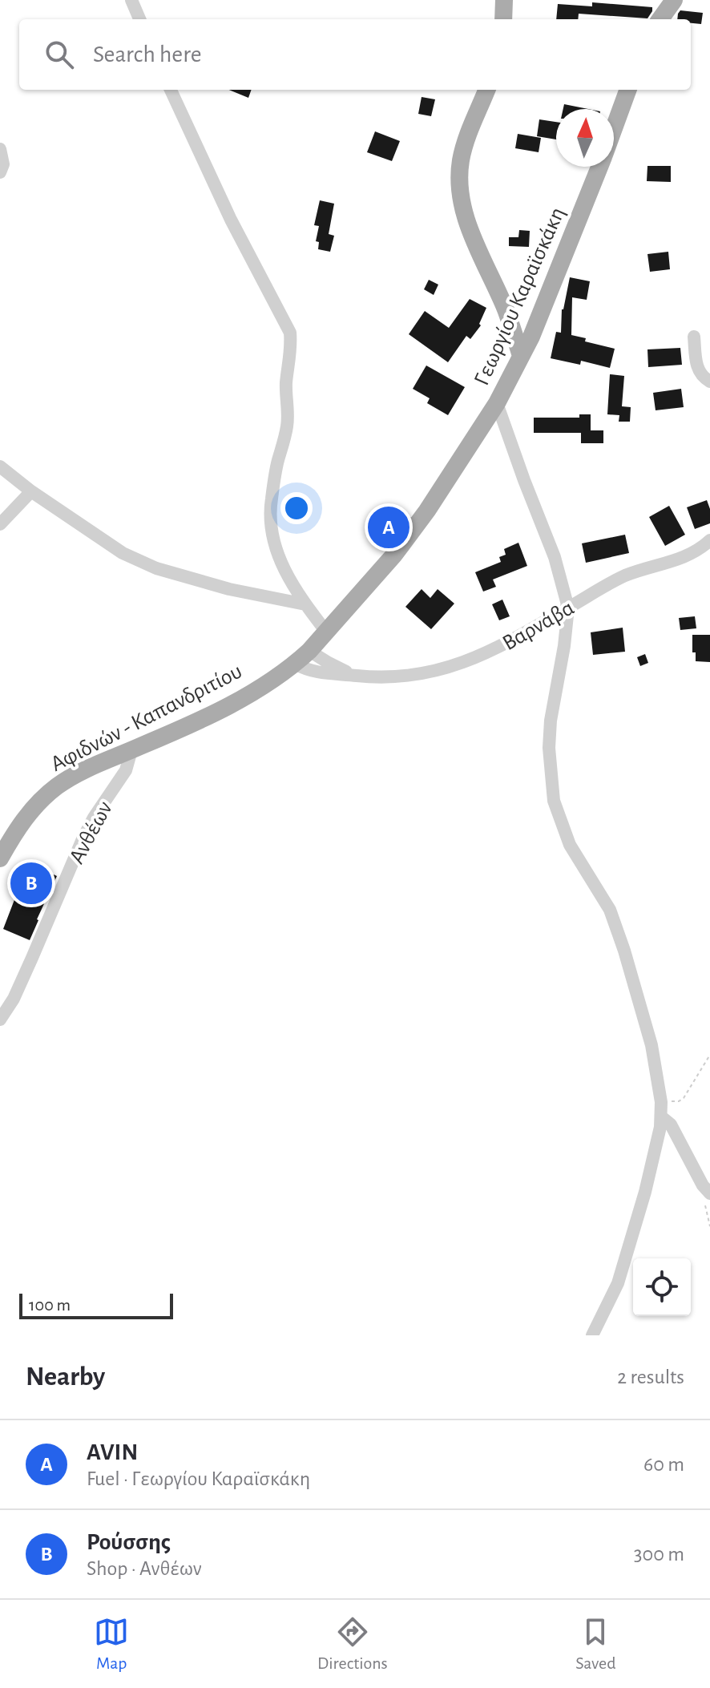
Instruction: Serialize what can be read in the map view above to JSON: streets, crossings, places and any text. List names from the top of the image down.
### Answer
{
  "streets": {
    "main road": ["Γεωργίου Καραϊσκάκη", "Αφιδνών - Καπανδριτίου"],
    "street": ["Βαρνάβα", "Ανθέων"]
  },
  "crossings": [
    ["Γεωργίου Καραϊσκάκη", "Αφιδνών - Καπανδριτίου"],
    ["Βαρνάβα", "Αφιδνών - Καπανδριτίου"],
    ["Αφιδνών - Καπανδριτίου", "Ανθέων"]
  ],
  "scale_bar": "100 m",
  "north": "top",
  "page": {
    "search": "Search here",
    "pins": ["A", "B"],
    "scale": "100 m",
    "heading": ["Nearby", "2 results"],
    "list": [
      {
        "mark": "A",
        "name": "AVIN",
        "note": "Fuel · Γεωργίου Καραϊσκάκη",
        "value": "60 m"
      },
      {
        "mark": "B",
        "name": "Ρούσσης",
        "note": "Shop · Ανθέων",
        "value": "300 m"
      }
    ],
    "nav": ["Map", "Directions", "Saved"]
  }
}
